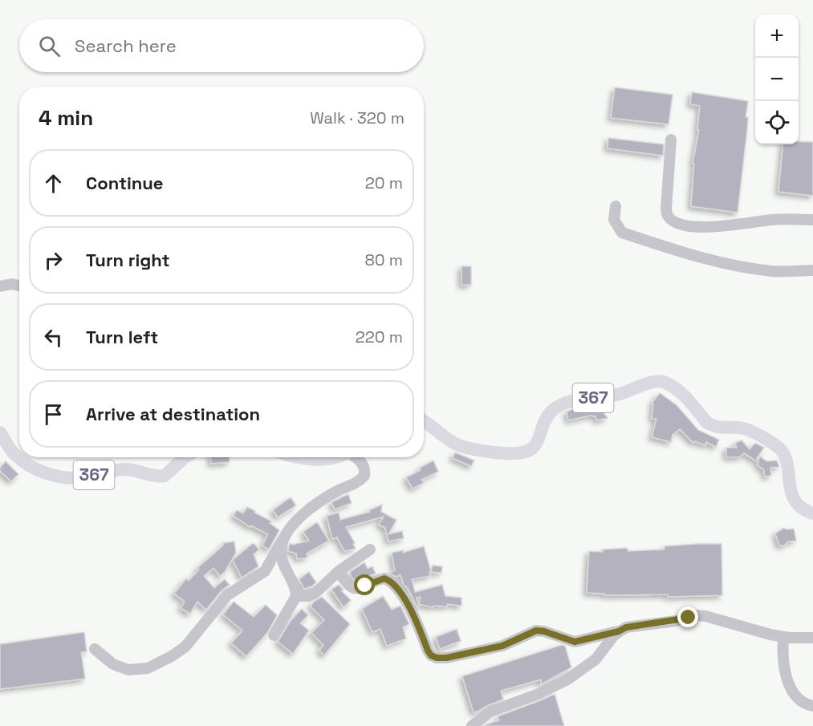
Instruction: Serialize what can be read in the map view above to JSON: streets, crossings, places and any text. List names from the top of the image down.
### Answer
{
  "streets": {
    "main road": ["367"]
  },
  "page": {
    "map_buttons": ["+", "−"],
    "search": "Search here",
    "heading": ["4 min", "Walk · 320 m"],
    "list": [
      ["Continue", "20 m"],
      ["Turn right", "80 m"],
      ["Turn left", "220 m"],
      "Arrive at destination"
    ]
  }
}
